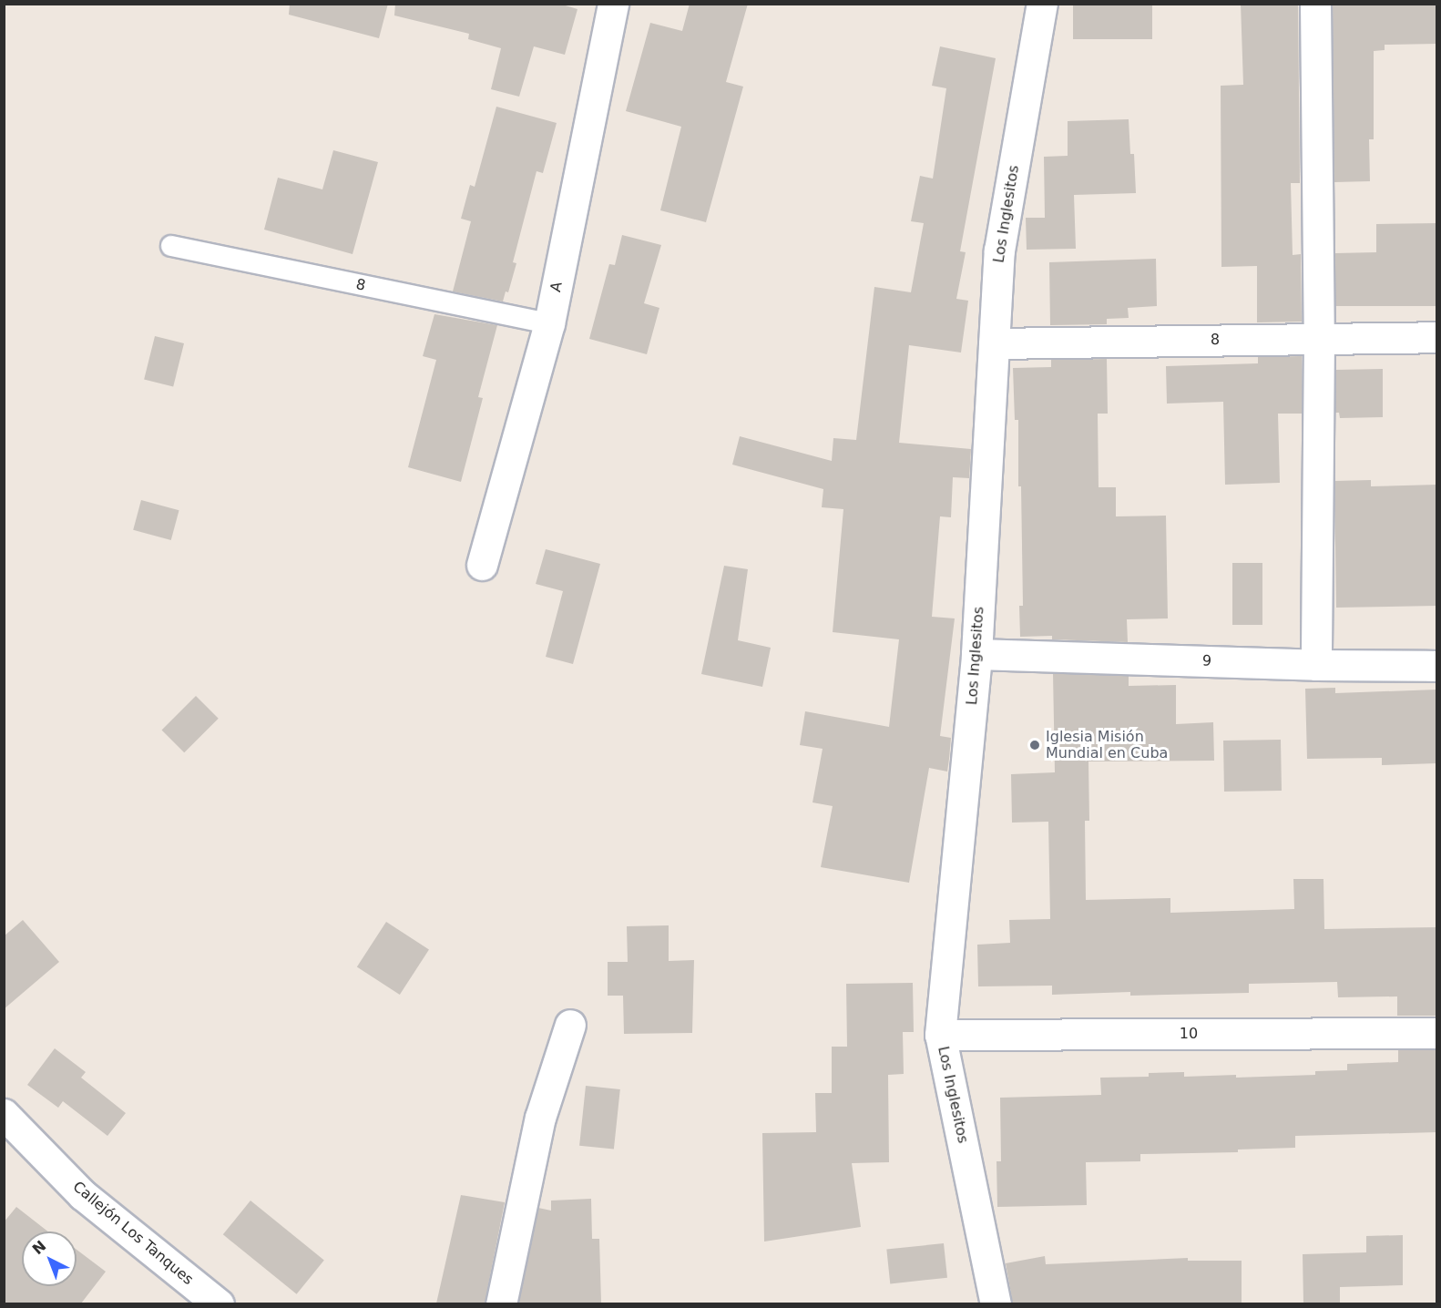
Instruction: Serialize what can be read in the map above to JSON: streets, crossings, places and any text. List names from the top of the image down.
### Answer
{
  "streets": {
    "street": [
      "Los Inglesitos",
      "8",
      "A",
      "9",
      "10",
      "Callejón Los Tanques"
    ]
  },
  "crossings": [
    ["Los Inglesitos", "8"],
    ["Los Inglesitos", "9"],
    ["Los Inglesitos", "10"],
    ["8", "A"]
  ],
  "places": ["Iglesia Misión Mundial en Cuba"],
  "north": "top left"
}
